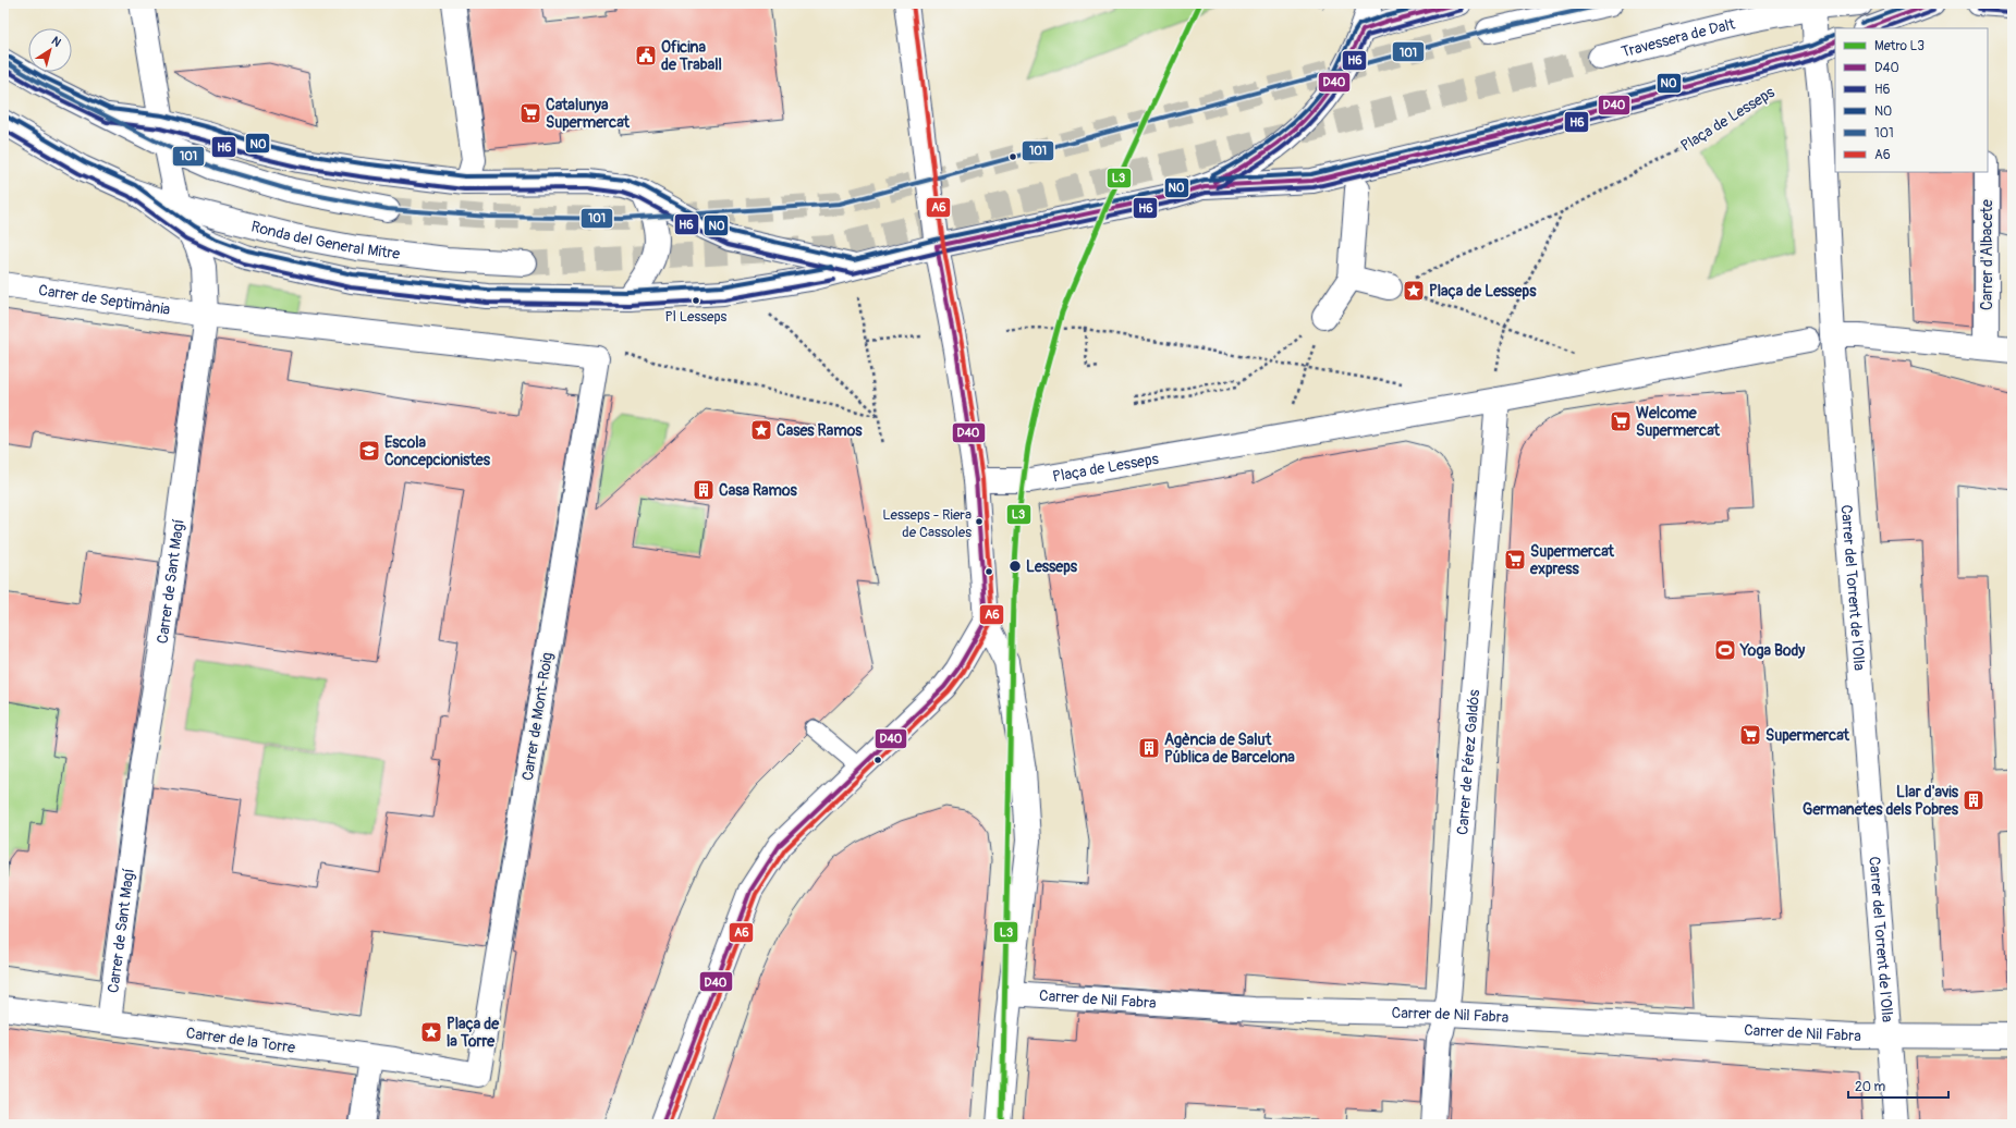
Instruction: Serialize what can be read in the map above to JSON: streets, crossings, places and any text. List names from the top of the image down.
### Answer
{
  "streets": {
    "street": [
      "Travessera de Dalt",
      "Plaça de Lesseps",
      "Ronda del General Mitre",
      "Carrer d'Albacete",
      "Carrer de Septimània",
      "Carrer de Sant Magí",
      "Carrer del Torrent de l'Olla",
      "Carrer de Mont-Roig",
      "Carrer de Pérez Galdós",
      "Carrer de Nil Fabra",
      "Carrer de la Torre"
    ]
  },
  "crossings": [
    ["Travessera de Dalt", "Carrer del Torrent de l'Olla"],
    ["Plaça de Lesseps", "Carrer de Pérez Galdós"],
    ["Ronda del General Mitre", "Carrer de Sant Magí"],
    ["Carrer de Septimània", "Carrer de Sant Magí"],
    ["Carrer de Septimània", "Carrer de Mont-Roig"],
    ["Carrer de Sant Magí", "Carrer de Mont-Roig"],
    ["Carrer de Sant Magí", "Carrer de la Torre"],
    ["Carrer del Torrent de l'Olla", "Carrer de Nil Fabra"],
    ["Carrer de Mont-Roig", "Carrer de la Torre"],
    ["Carrer de Pérez Galdós", "Carrer de Nil Fabra"]
  ],
  "places": {
    "public building": ["Oficina de Traball"],
    "supermarket": [
      "Catalunya Supermercat",
      "Welcome Supermercat",
      "Supermercat express",
      "Supermercat"
    ],
    "place": ["Plaça de Lesseps", "Cases Ramos", "Plaça de la Torre"],
    "other": ["Pl Lesseps", "Lesseps - Riera de Cassoles", "Lesseps"],
    "school or university": ["Escola Concepcionistes"],
    "building": ["Casa Ramos", "Agència de Salut Pública de Barcelona", "Llar d'avis Germanetes dels Pobres"],
    "sports": ["Yoga Body"]
  },
  "lines": [
    "metro line L3",
    "transit line D40",
    "transit line N0",
    "transit line 101",
    "transit line A6",
    "transit line H6"
  ],
  "legend": [
    "Metro L3",
    "D40",
    "H6",
    "N0",
    "101",
    "A6"
  ],
  "scale_bar": "20 m",
  "north": "top right"
}
